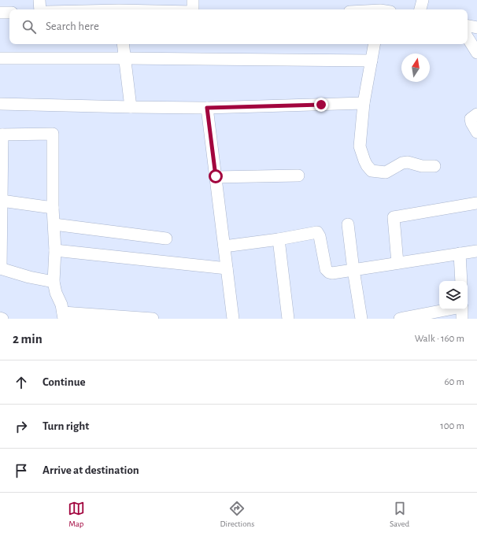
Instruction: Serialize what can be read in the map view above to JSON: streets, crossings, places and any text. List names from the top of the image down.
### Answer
{
  "north": "top",
  "page": {
    "search": "Search here",
    "heading": ["2 min", "Walk · 160 m"],
    "list": [
      ["Continue", "60 m"],
      ["Turn right", "100 m"],
      "Arrive at destination"
    ],
    "nav": ["Map", "Directions", "Saved"]
  }
}
